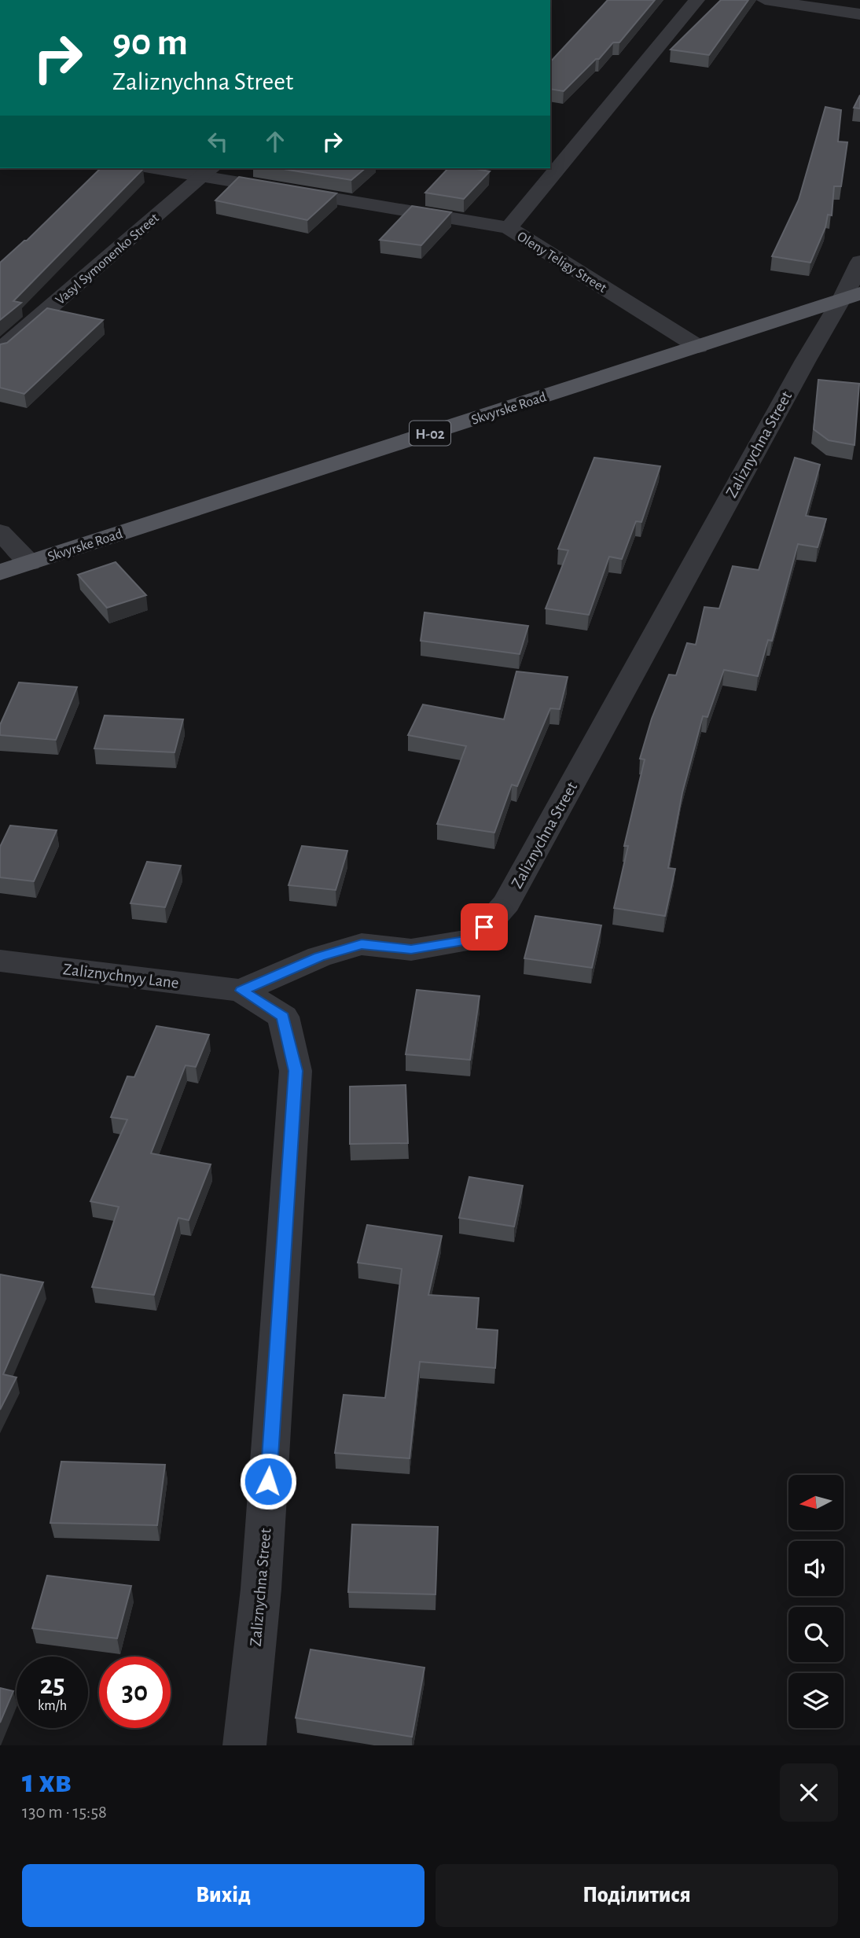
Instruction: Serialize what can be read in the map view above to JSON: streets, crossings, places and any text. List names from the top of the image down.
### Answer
{
  "streets": {
    "main road": ["Skvyrske Road", "Н-02"],
    "street": [
      "Vasyl Symonenko Street",
      "Oleny Teligy Street",
      "Zaliznychna Street",
      "Zaliznychnyy Lane"
    ]
  },
  "crossings": [
    ["Oleny Teligy Street", "Skvyrske Road"],
    ["Skvyrske Road", "Zaliznychna Street"],
    ["Zaliznychna Street", "Zaliznychnyy Lane"]
  ],
  "north": "left",
  "page": {
    "turn": ["90 m", "Zaliznychna Street"],
    "speed": "25 km/h",
    "limit": "30",
    "heading": ["1 хв", "130 m · 15:58"],
    "buttons": ["Вихід", "Поділитися"]
  }
}
